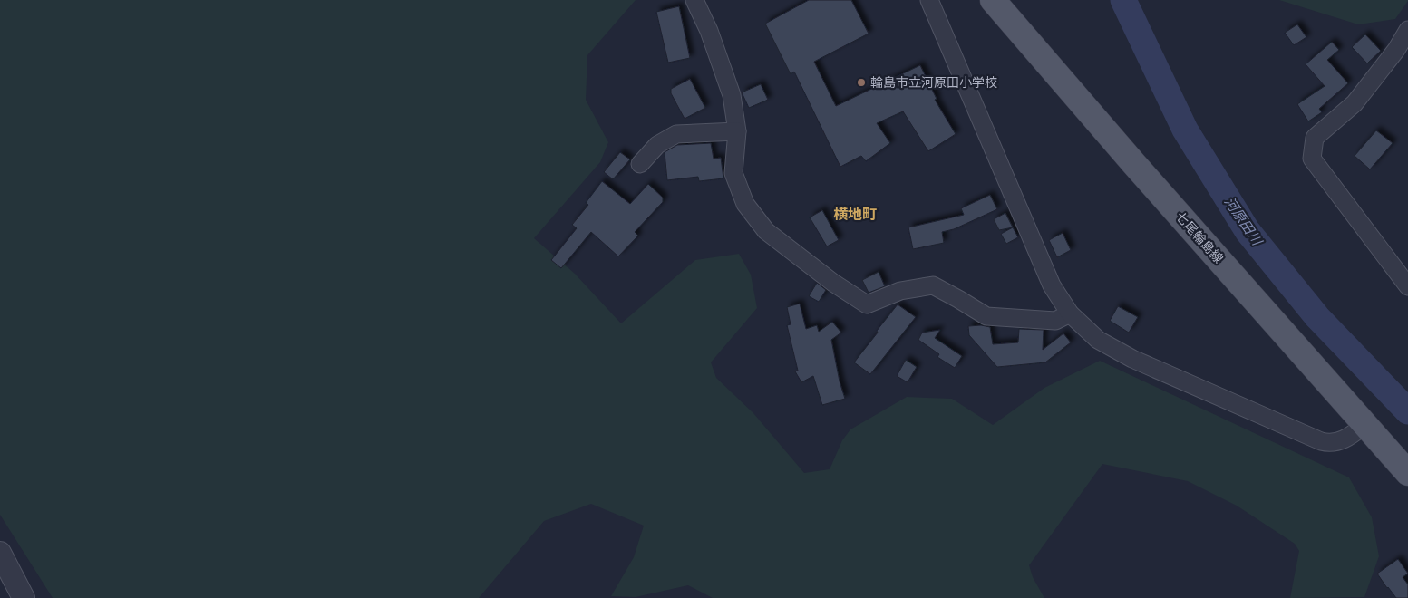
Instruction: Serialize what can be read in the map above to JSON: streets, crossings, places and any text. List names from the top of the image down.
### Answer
{
  "streets": {
    "main road": ["七尾輪島線"]
  },
  "districts": ["横地町"],
  "water": ["河原田川"],
  "places": ["輪島市立河原田小学校"]
}
